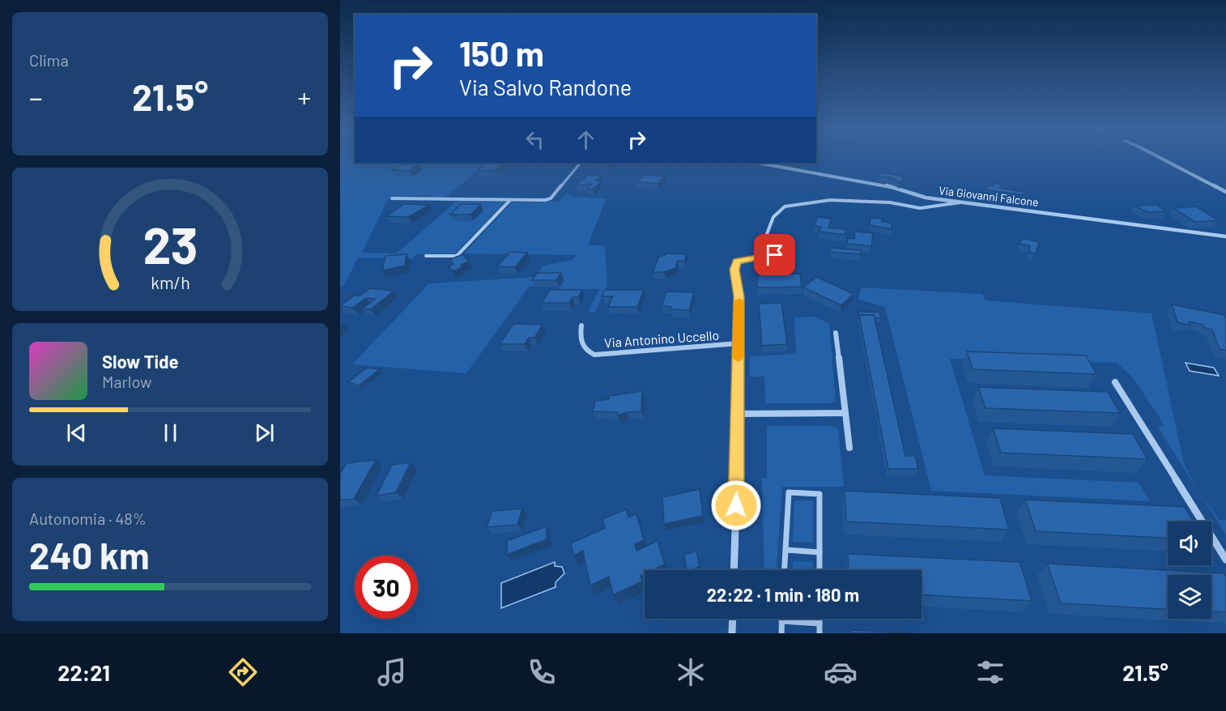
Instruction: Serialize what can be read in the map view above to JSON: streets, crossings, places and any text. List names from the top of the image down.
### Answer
{
  "streets": {
    "street": ["Via Giovanni Falcone", "Via Antonino Uccello"]
  },
  "page": {
    "tile": [
      "Clima",
      ["Autonomia · 48%", "240 km"]
    ],
    "turn": ["150 m", "Via Salvo Randone"],
    "heat": ["−", "21.5°", "+"],
    "song": ["Slow Tide", "Marlow"],
    "limit": "30",
    "trip": "22:22 · 1 min · 180 m",
    "tabs": ["22:21", "21.5°"],
    "gauge": ["23", "km/h"]
  }
}
